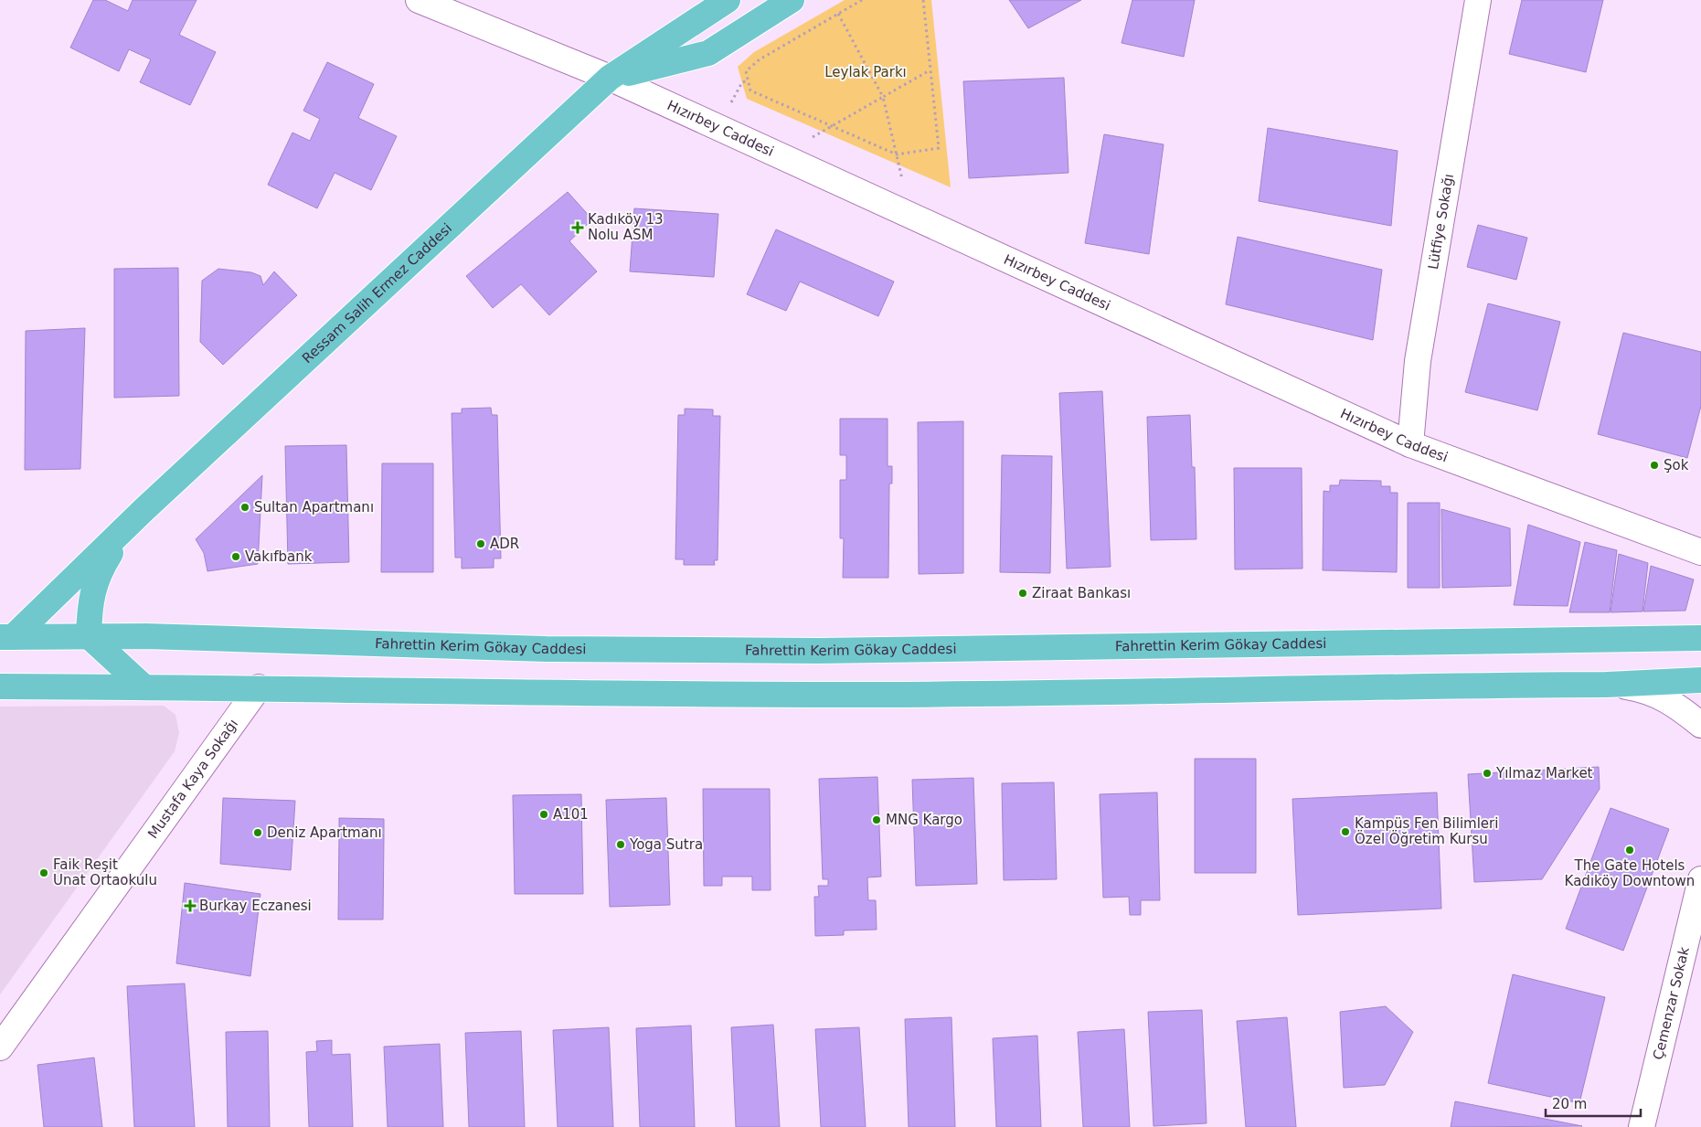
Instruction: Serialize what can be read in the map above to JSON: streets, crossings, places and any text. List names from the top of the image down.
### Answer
{
  "streets": {
    "main road": ["Ressam Salih Ermez Caddesi", "Fahrettin Kerim Gökay Caddesi"],
    "street": [
      "Hızırbey Caddesi",
      "Lütfiye Sokağı",
      "Mustafa Kaya Sokağı",
      "Çemenzar Sokak"
    ]
  },
  "crossings": [
    ["Hızırbey Caddesi", "Lütfiye Sokağı"],
    ["Hızırbey Caddesi", "Ressam Salih Ermez Caddesi"]
  ],
  "parks": ["Leylak Parkı"],
  "places": {
    "health": ["Kadıköy 13 Nolu ASM", "Burkay Eczanesi"],
    "other": [
      "Şok",
      "Sultan Apartmanı",
      "ADR",
      "Vakıfbank",
      "Ziraat Bankası",
      "Yılmaz Market",
      "A101",
      "MNG Kargo",
      "Kampüs Fen Bilimleri Özel Öğretim Kursu",
      "Deniz Apartmanı",
      "Yoga Sutra",
      "The Gate Hotels Kadıköy Downtown",
      "Faik Reşit Unat Ortaokulu"
    ]
  },
  "scale_bar": "20 m"
}
